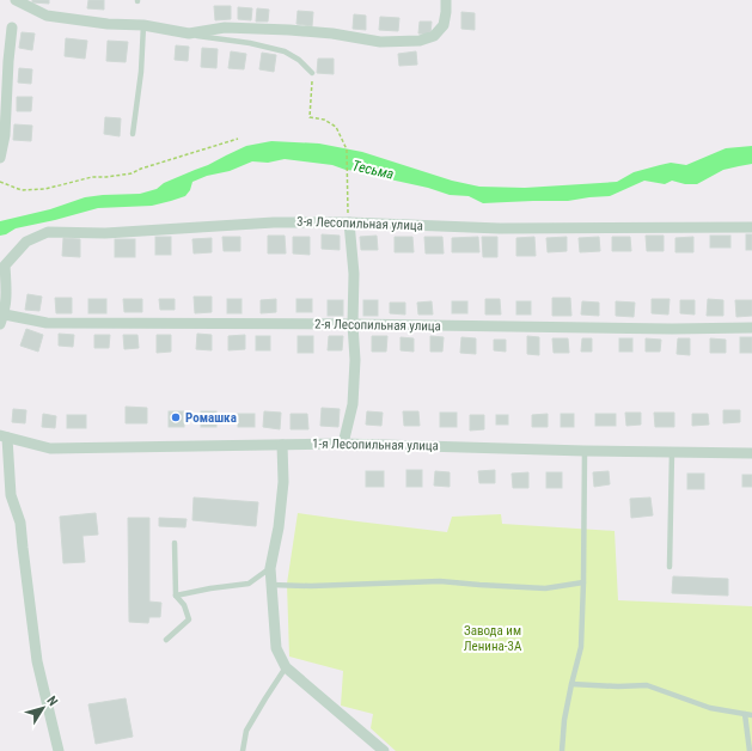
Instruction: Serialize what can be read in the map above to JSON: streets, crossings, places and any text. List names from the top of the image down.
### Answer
{
  "streets": {
    "street": ["3-я Лесопильная улица", "2-я Лесопильная улица", "1-я Лесопильная улица"]
  },
  "crossings": [
    ["3-я Лесопильная улица", "2-я Лесопильная улица"]
  ],
  "water": ["Тесьма"],
  "parks": ["Завода им Ленина-3А"],
  "places": ["Ромашка"],
  "north": "top right"
}
